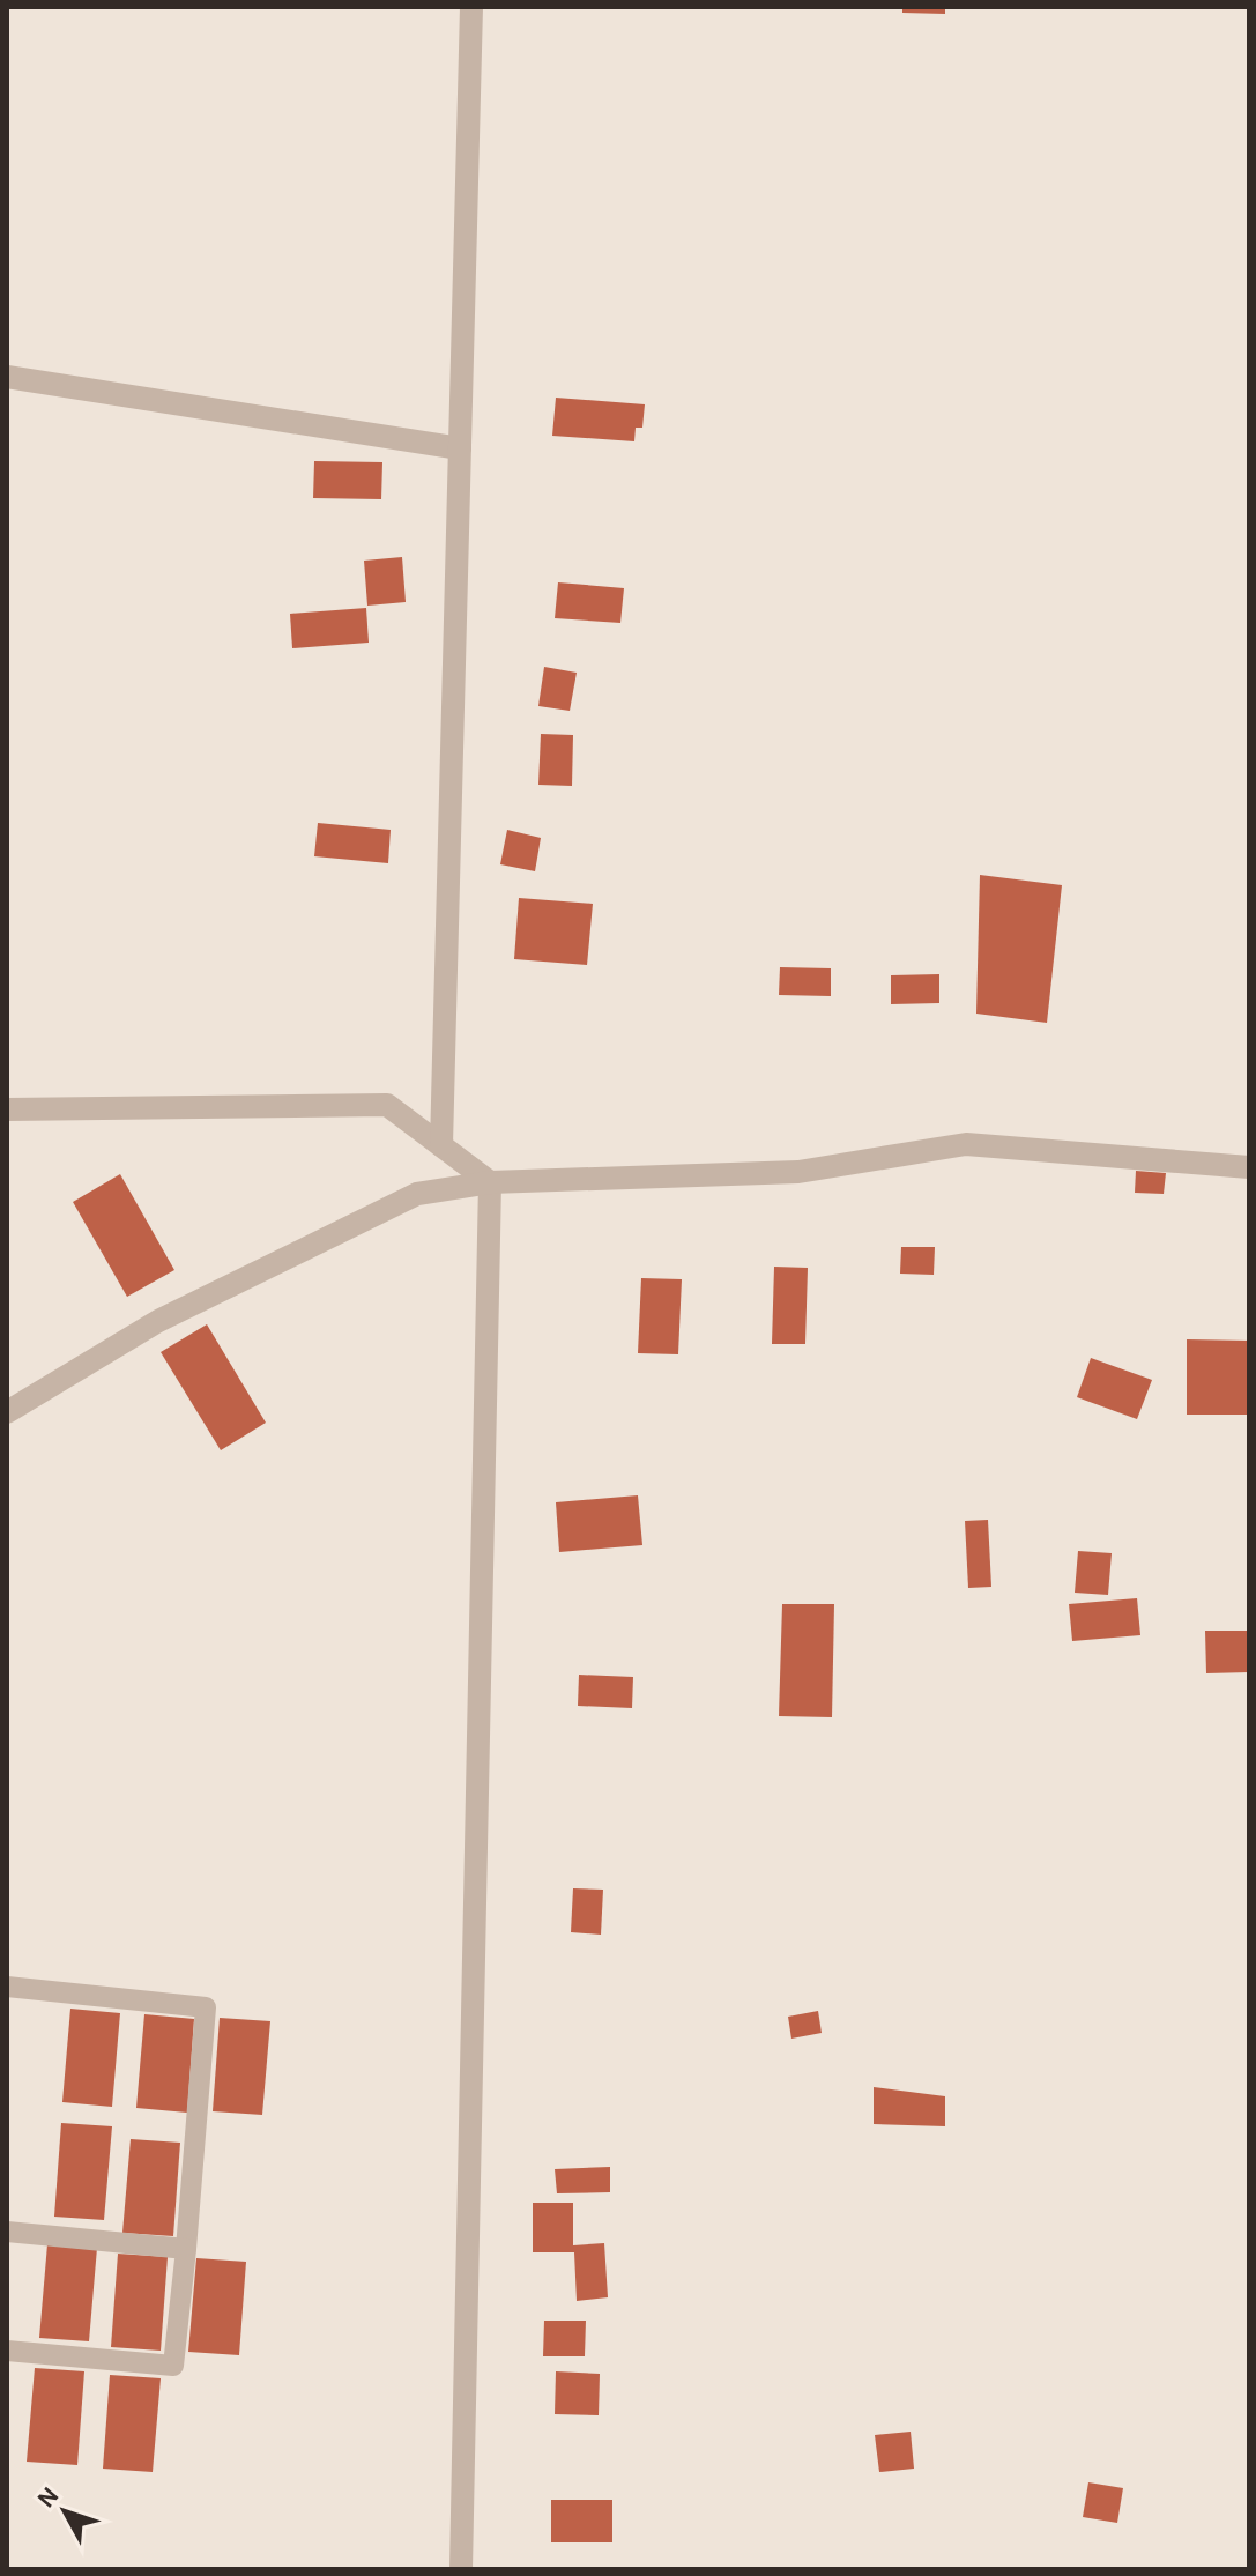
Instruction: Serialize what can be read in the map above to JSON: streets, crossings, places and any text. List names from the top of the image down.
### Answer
{
  "north": "top left"
}
